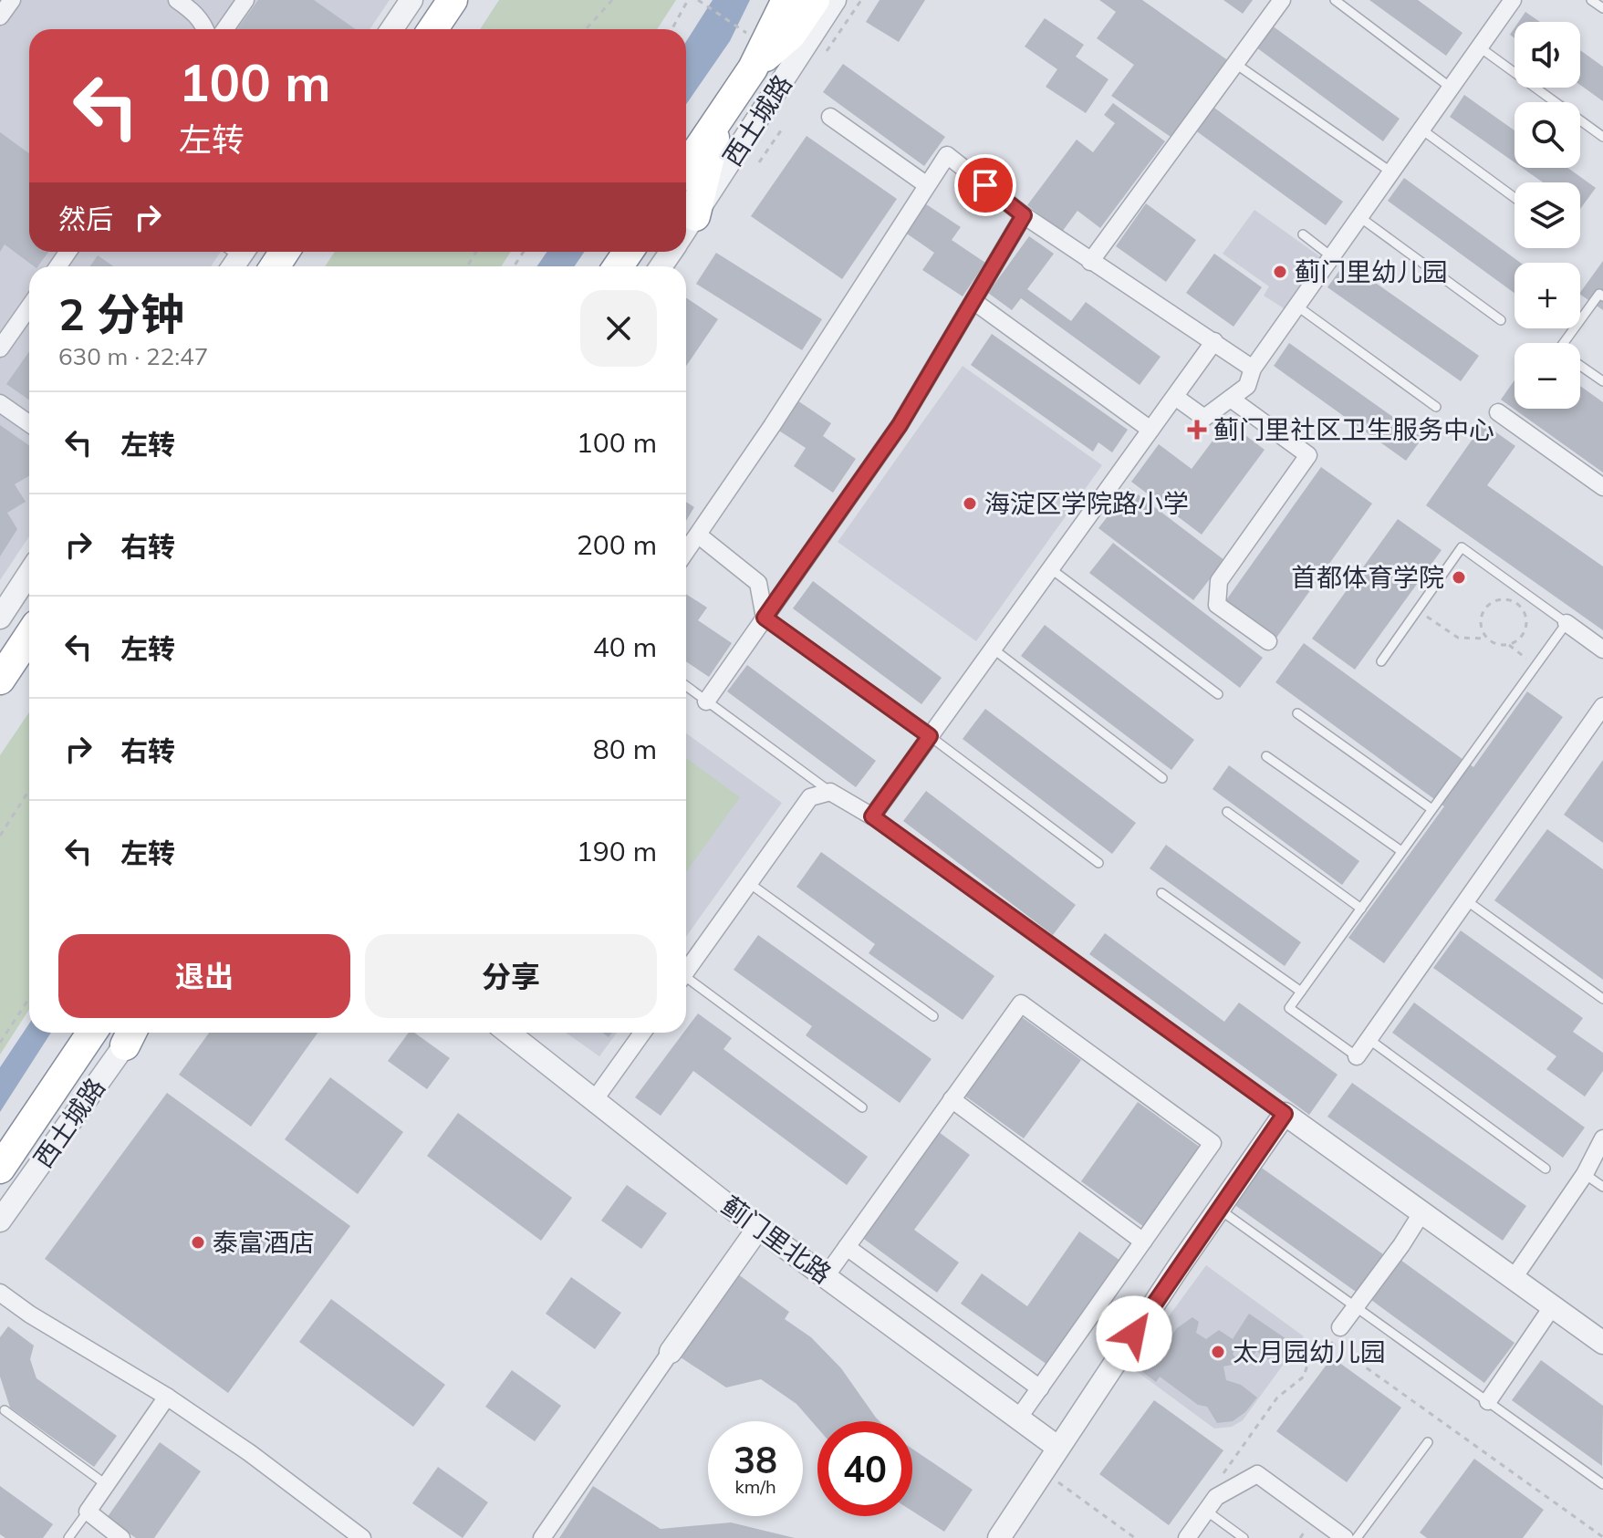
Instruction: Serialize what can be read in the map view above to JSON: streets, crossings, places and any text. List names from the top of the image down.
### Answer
{
  "streets": {
    "highway": ["西土城路"],
    "street": ["蓟门里北路"]
  },
  "places": {
    "other": [
      "蓟门里幼儿园",
      "海淀区学院路小学",
      "首都体育学院",
      "泰富酒店",
      "太月园幼儿园"
    ],
    "health": ["蓟门里社区卫生服务中心"]
  },
  "page": {
    "map_buttons": ["+", "−"],
    "turn": ["100 m", "左转"],
    "then": "然后",
    "heading": ["2 分钟", "630 m · 22:47"],
    "list": [
      {
        "name": "左转",
        "value": "100 m"
      },
      {
        "name": "右转",
        "value": "200 m"
      },
      {
        "name": "左转",
        "value": "40 m"
      },
      {
        "name": "右转",
        "value": "80 m"
      },
      {
        "name": "左转",
        "value": "190 m"
      }
    ],
    "buttons": ["退出", "分享"],
    "speed": "38 km/h",
    "limit": "40"
  }
}
